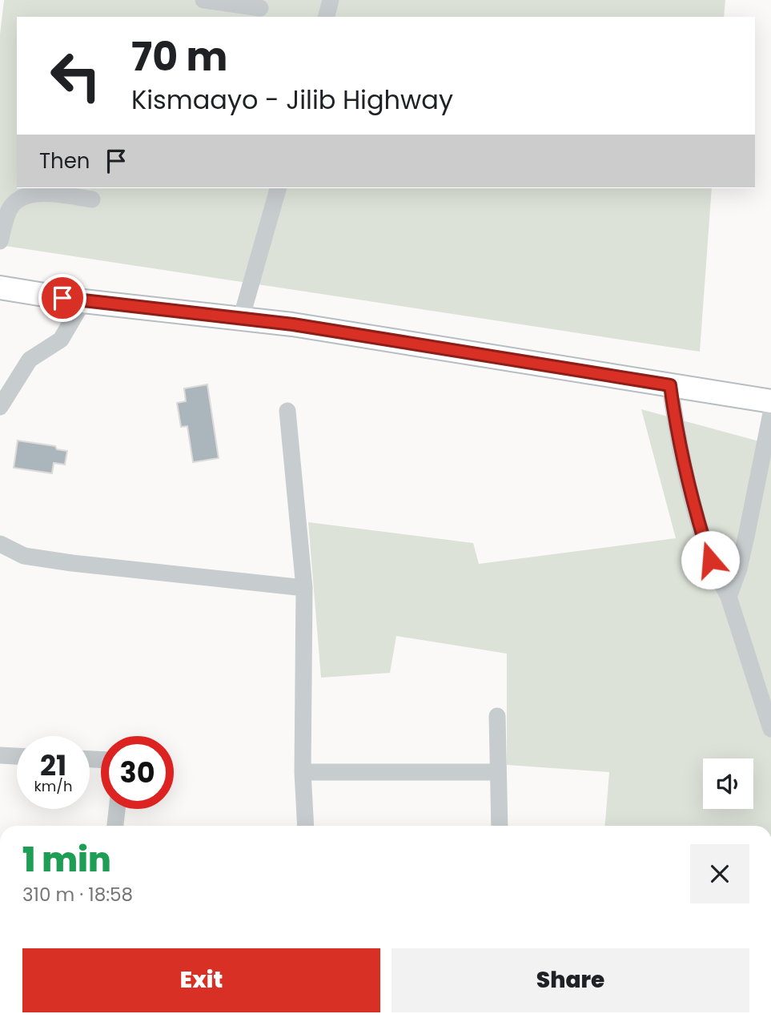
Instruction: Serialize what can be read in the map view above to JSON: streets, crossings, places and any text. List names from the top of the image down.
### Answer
{
  "page": {
    "turn": ["70 m", "Kismaayo - Jilib Highway"],
    "then": "Then",
    "speed": "21 km/h",
    "limit": "30",
    "heading": ["1 min", "310 m · 18:58"],
    "buttons": ["Exit", "Share"]
  }
}
